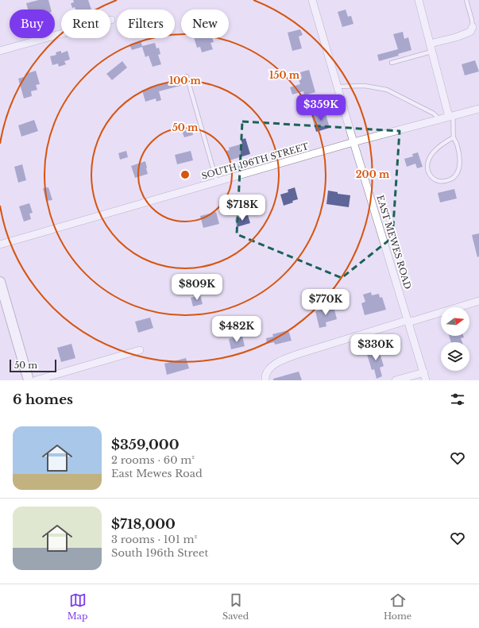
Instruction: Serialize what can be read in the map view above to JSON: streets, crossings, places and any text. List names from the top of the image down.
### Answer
{
  "streets": {
    "street": ["SOUTH 196TH STREET", "EAST MEWES ROAD"]
  },
  "crossings": [
    ["SOUTH 196TH STREET", "EAST MEWES ROAD"]
  ],
  "scale_bar": "50 m",
  "north": "right",
  "page": {
    "chip": [
      "Buy",
      "Rent",
      "Filters",
      "New"
    ],
    "price": [
      "$359K",
      "$718K",
      "$809K",
      "$770K",
      "$482K",
      "$330K"
    ],
    "scale": "50 m",
    "heading": "6 homes",
    "list": [
      {
        "name": "$359,000",
        "note": "2 rooms · 60 m² · East Mewes Road"
      },
      {
        "name": "$718,000",
        "note": "3 rooms · 101 m² · South 196th Street"
      }
    ],
    "tabs": ["Map", "Saved", "Home"]
  },
  "rings": [
    "150 m",
    "100 m",
    "50 m",
    "200 m"
  ]
}
